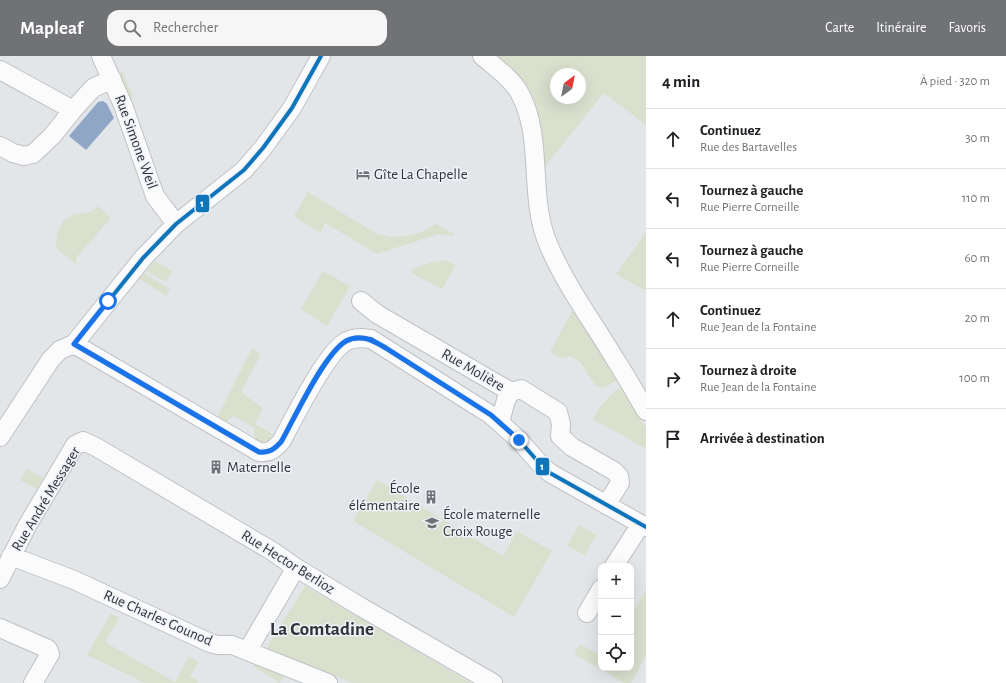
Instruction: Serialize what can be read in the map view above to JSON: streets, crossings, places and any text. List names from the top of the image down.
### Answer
{
  "streets": {
    "street": [
      "Rue Simone Weil",
      "Rue Molière",
      "Rue André Messager",
      "Rue Hector Berlioz",
      "Rue Charles Gounod"
    ]
  },
  "crossings": [
    ["Rue André Messager", "Rue Hector Berlioz"],
    ["Rue André Messager", "Rue Charles Gounod"]
  ],
  "districts": ["La Comtadine"],
  "places": {
    "hotel": ["Gîte La Chapelle"],
    "building": ["Maternelle", "École élémentaire"],
    "school or university": ["École maternelle Croix Rouge"]
  },
  "lines": ["transit line 1"],
  "north": "top right",
  "page": {
    "header": "Mapleaf",
    "search": "Rechercher",
    "nav": ["Carte", "Itinéraire", "Favoris"],
    "heading": ["4 min", "À pied · 320 m"],
    "list": [
      ["Continuez", "Rue des Bartavelles", "30 m"],
      ["Tournez à gauche", "Rue Pierre Corneille", "110 m"],
      ["Tournez à gauche", "Rue Pierre Corneille", "60 m"],
      ["Continuez", "Rue Jean de la Fontaine", "20 m"],
      ["Tournez à droite", "Rue Jean de la Fontaine", "100 m"],
      "Arrivée à destination"
    ],
    "map_buttons": ["+", "−"]
  }
}
